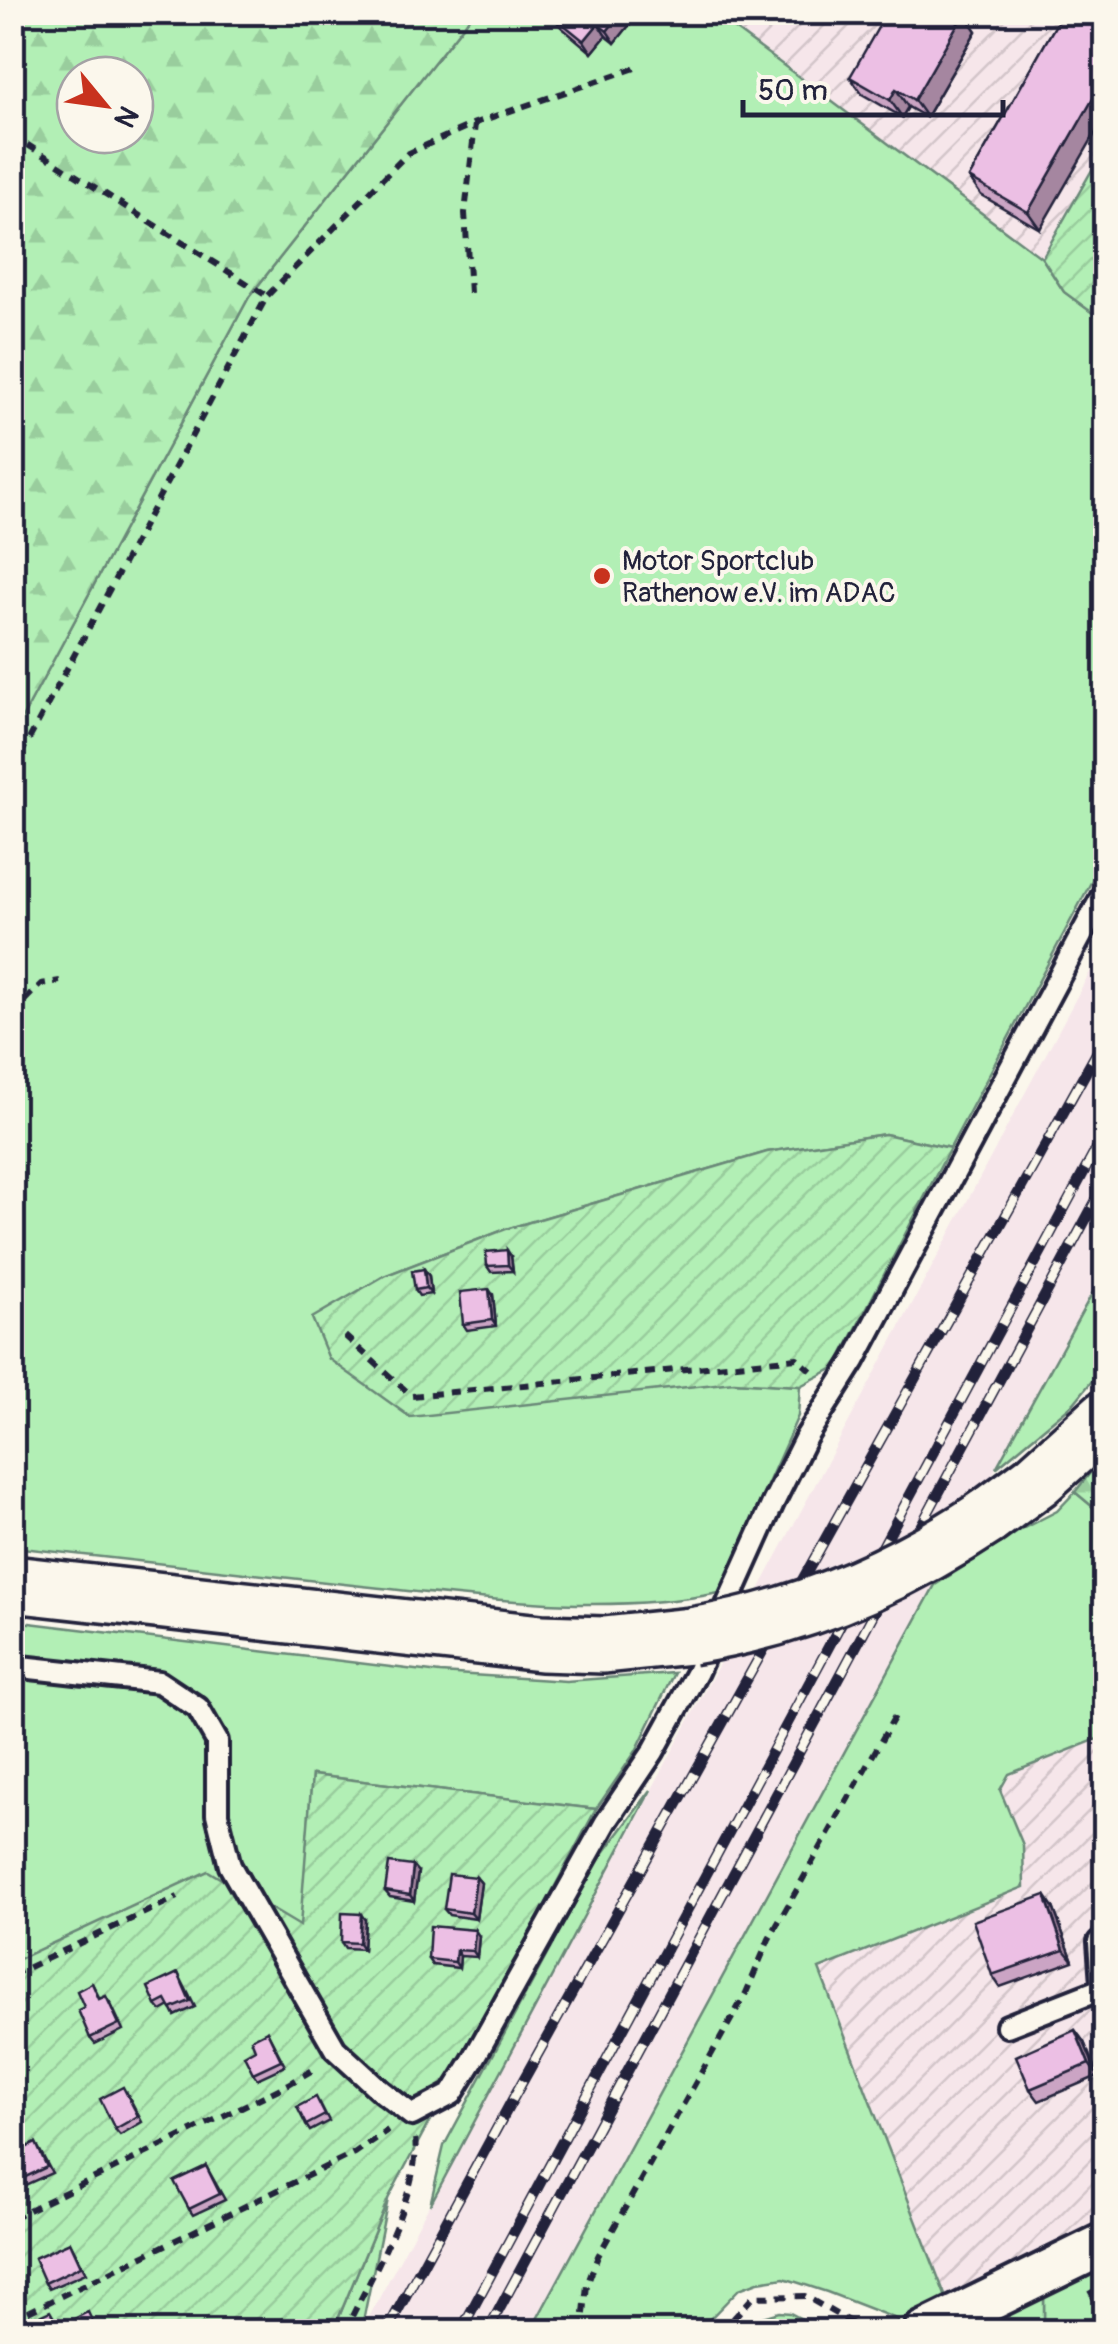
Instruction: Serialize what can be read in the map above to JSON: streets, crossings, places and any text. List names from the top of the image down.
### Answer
{
  "places": ["Motor Sportclub Rathenow e.V. im ADAC"],
  "scale_bar": "50 m",
  "north": "bottom right"
}
